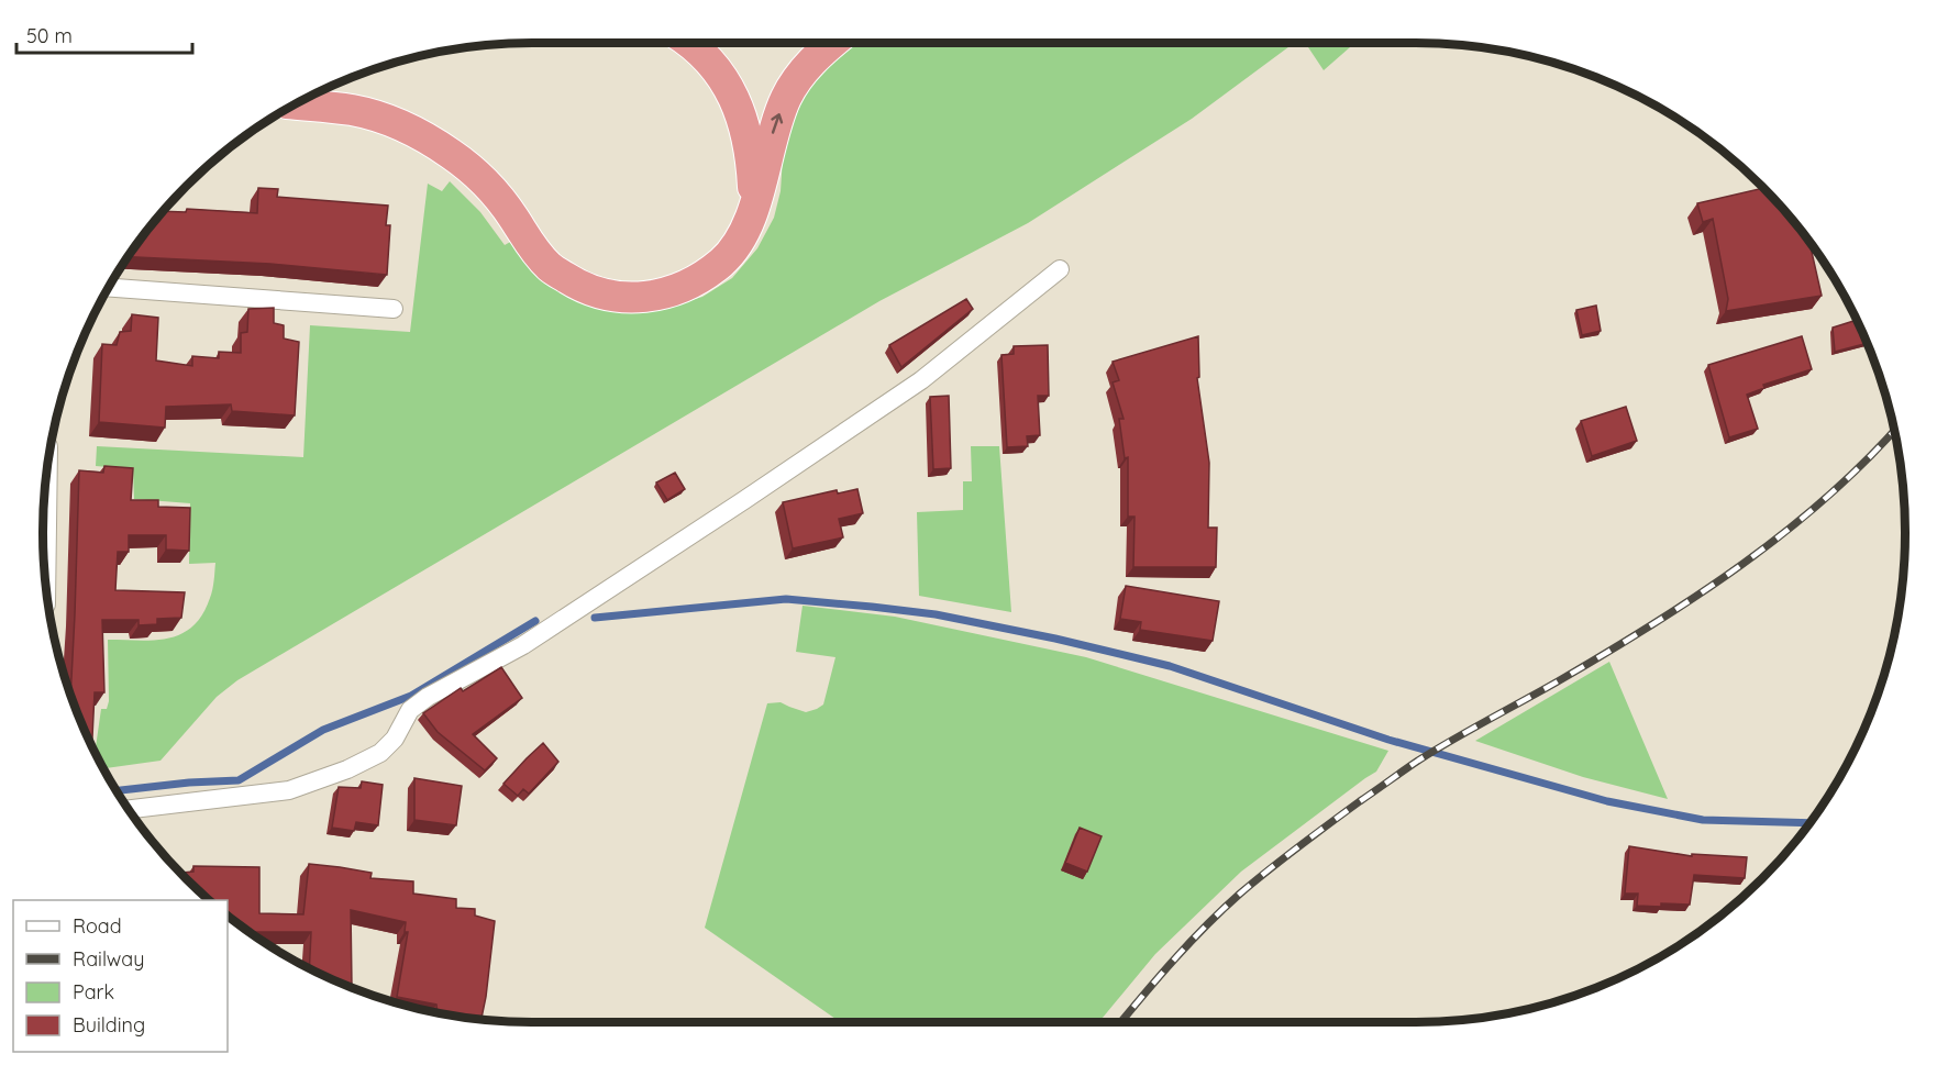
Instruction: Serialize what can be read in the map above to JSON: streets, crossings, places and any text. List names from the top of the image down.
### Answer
{
  "legend": [
    "Road",
    "Railway",
    "Park",
    "Building"
  ],
  "scale_bar": "50 m"
}
